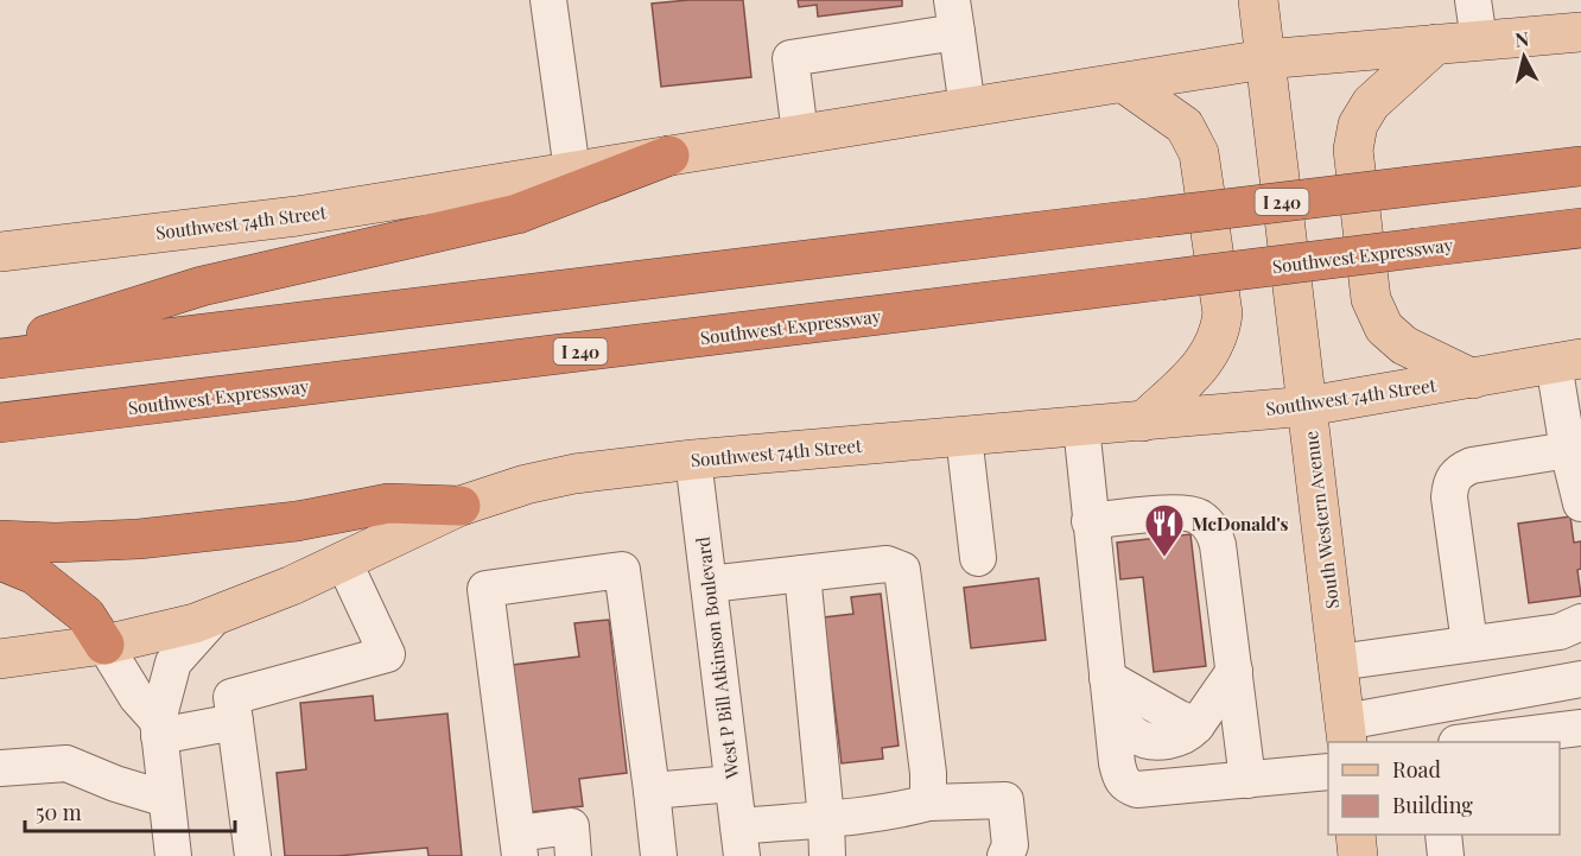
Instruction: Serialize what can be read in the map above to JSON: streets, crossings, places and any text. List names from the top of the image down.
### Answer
{
  "streets": {
    "highway": ["I 240", "Southwest Expressway"],
    "main road": ["Southwest 74th Street", "South Western Avenue"],
    "street": ["West P Bill Atkinson Boulevard"]
  },
  "crossings": [
    ["Southwest 74th Street", "South Western Avenue"],
    ["Southwest 74th Street", "West P Bill Atkinson Boulevard"]
  ],
  "places": {
    "restaurant": ["McDonald's"]
  },
  "legend": ["Road", "Building"],
  "scale_bar": "50 m",
  "north": "top"
}
